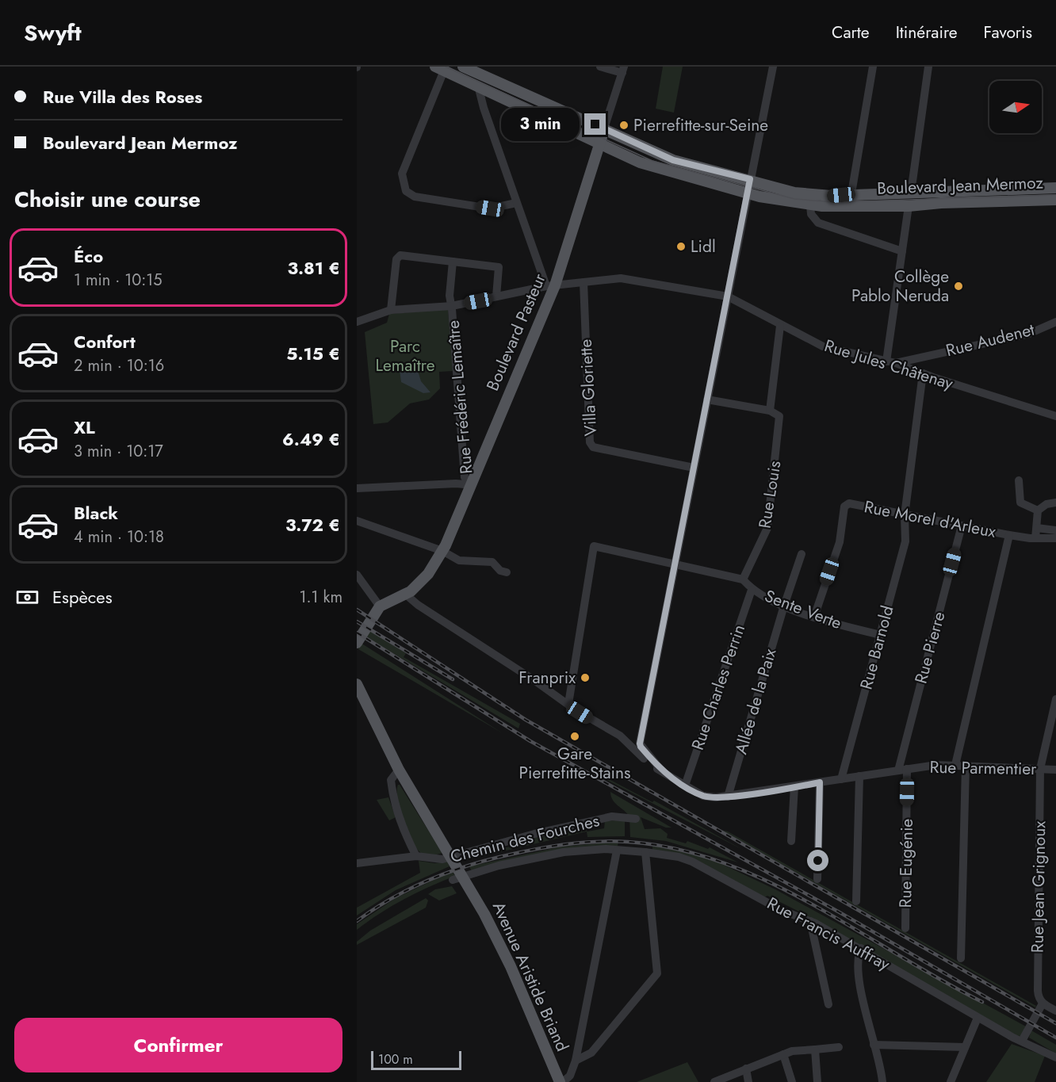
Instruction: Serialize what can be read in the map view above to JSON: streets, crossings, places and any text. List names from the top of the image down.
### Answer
{
  "streets": {
    "main road": ["Boulevard Jean Mermoz", "Boulevard Pasteur", "Avenue Aristide Briand"],
    "street": [
      "Rue Audenet",
      "Rue Jules Châtenay",
      "Villa Gloriette",
      "Rue Frédéric Lemaître",
      "Rue Louis",
      "Rue Morel d'Arleux",
      "Sente Verte",
      "Rue Barnold",
      "Rue Pierre",
      "Rue Charles Perrin",
      "Allée de la Paix",
      "Rue Parmentier",
      "Chemin des Fourches",
      "Rue Eugénie",
      "Rue Jean Grignoux",
      "Rue Francis Auffray"
    ]
  },
  "crossings": [
    ["Boulevard Jean Mermoz", "Boulevard Pasteur"],
    ["Boulevard Jean Mermoz", "Rue Parmentier"],
    ["Boulevard Pasteur", "Rue Jules Châtenay"],
    ["Boulevard Pasteur", "Rue Frédéric Lemaître"],
    ["Boulevard Pasteur", "Rue Parmentier"],
    ["Rue Audenet", "Rue Jules Châtenay"],
    ["Rue Jules Châtenay", "Villa Gloriette"],
    ["Rue Jules Châtenay", "Rue Frédéric Lemaître"],
    ["Rue Jules Châtenay", "Rue Barnold"],
    ["Rue Jules Châtenay", "Rue Parmentier"],
    ["Villa Gloriette", "Rue Parmentier"],
    ["Rue Louis", "Sente Verte"],
    ["Rue Morel d'Arleux", "Sente Verte"],
    ["Rue Morel d'Arleux", "Rue Barnold"],
    ["Rue Morel d'Arleux", "Rue Pierre"],
    ["Rue Morel d'Arleux", "Rue Parmentier"],
    ["Sente Verte", "Rue Barnold"],
    ["Sente Verte", "Rue Charles Perrin"],
    ["Sente Verte", "Allée de la Paix"],
    ["Rue Barnold", "Rue Parmentier"],
    ["Rue Pierre", "Rue Parmentier"],
    ["Rue Pierre", "Rue Eugénie"],
    ["Rue Charles Perrin", "Rue Parmentier"],
    ["Allée de la Paix", "Rue Parmentier"],
    ["Rue Parmentier", "Rue Eugénie"],
    ["Rue Parmentier", "Rue Jean Grignoux"]
  ],
  "parks": ["Parc Lemaître"],
  "places": [
    "Pierrefitte-sur-Seine",
    "Lidl",
    "Collège Pablo Neruda",
    "Franprix",
    "Gare Pierrefitte-Stains"
  ],
  "scale_bar": "100 m",
  "north": "right",
  "page": {
    "header": "Swyft",
    "nav": ["Carte", "Itinéraire", "Favoris"],
    "banner": ["Rue Villa des Roses", "Boulevard Jean Mermoz"],
    "bubble": "3 min",
    "heading": "Choisir une course",
    "list": [
      {
        "name": "Éco",
        "note": "1 min · 10:15",
        "value": "3.81 €"
      },
      {
        "name": "Confort",
        "note": "2 min · 10:16",
        "value": "5.15 €"
      },
      {
        "name": "XL",
        "note": "3 min · 10:17",
        "value": "6.49 €"
      },
      {
        "name": "Black",
        "note": "4 min · 10:18",
        "value": "3.72 €"
      }
    ],
    "pay": ["Espèces", "1.1 km"],
    "buttons": "Confirmer",
    "scale": "100 m"
  }
}
